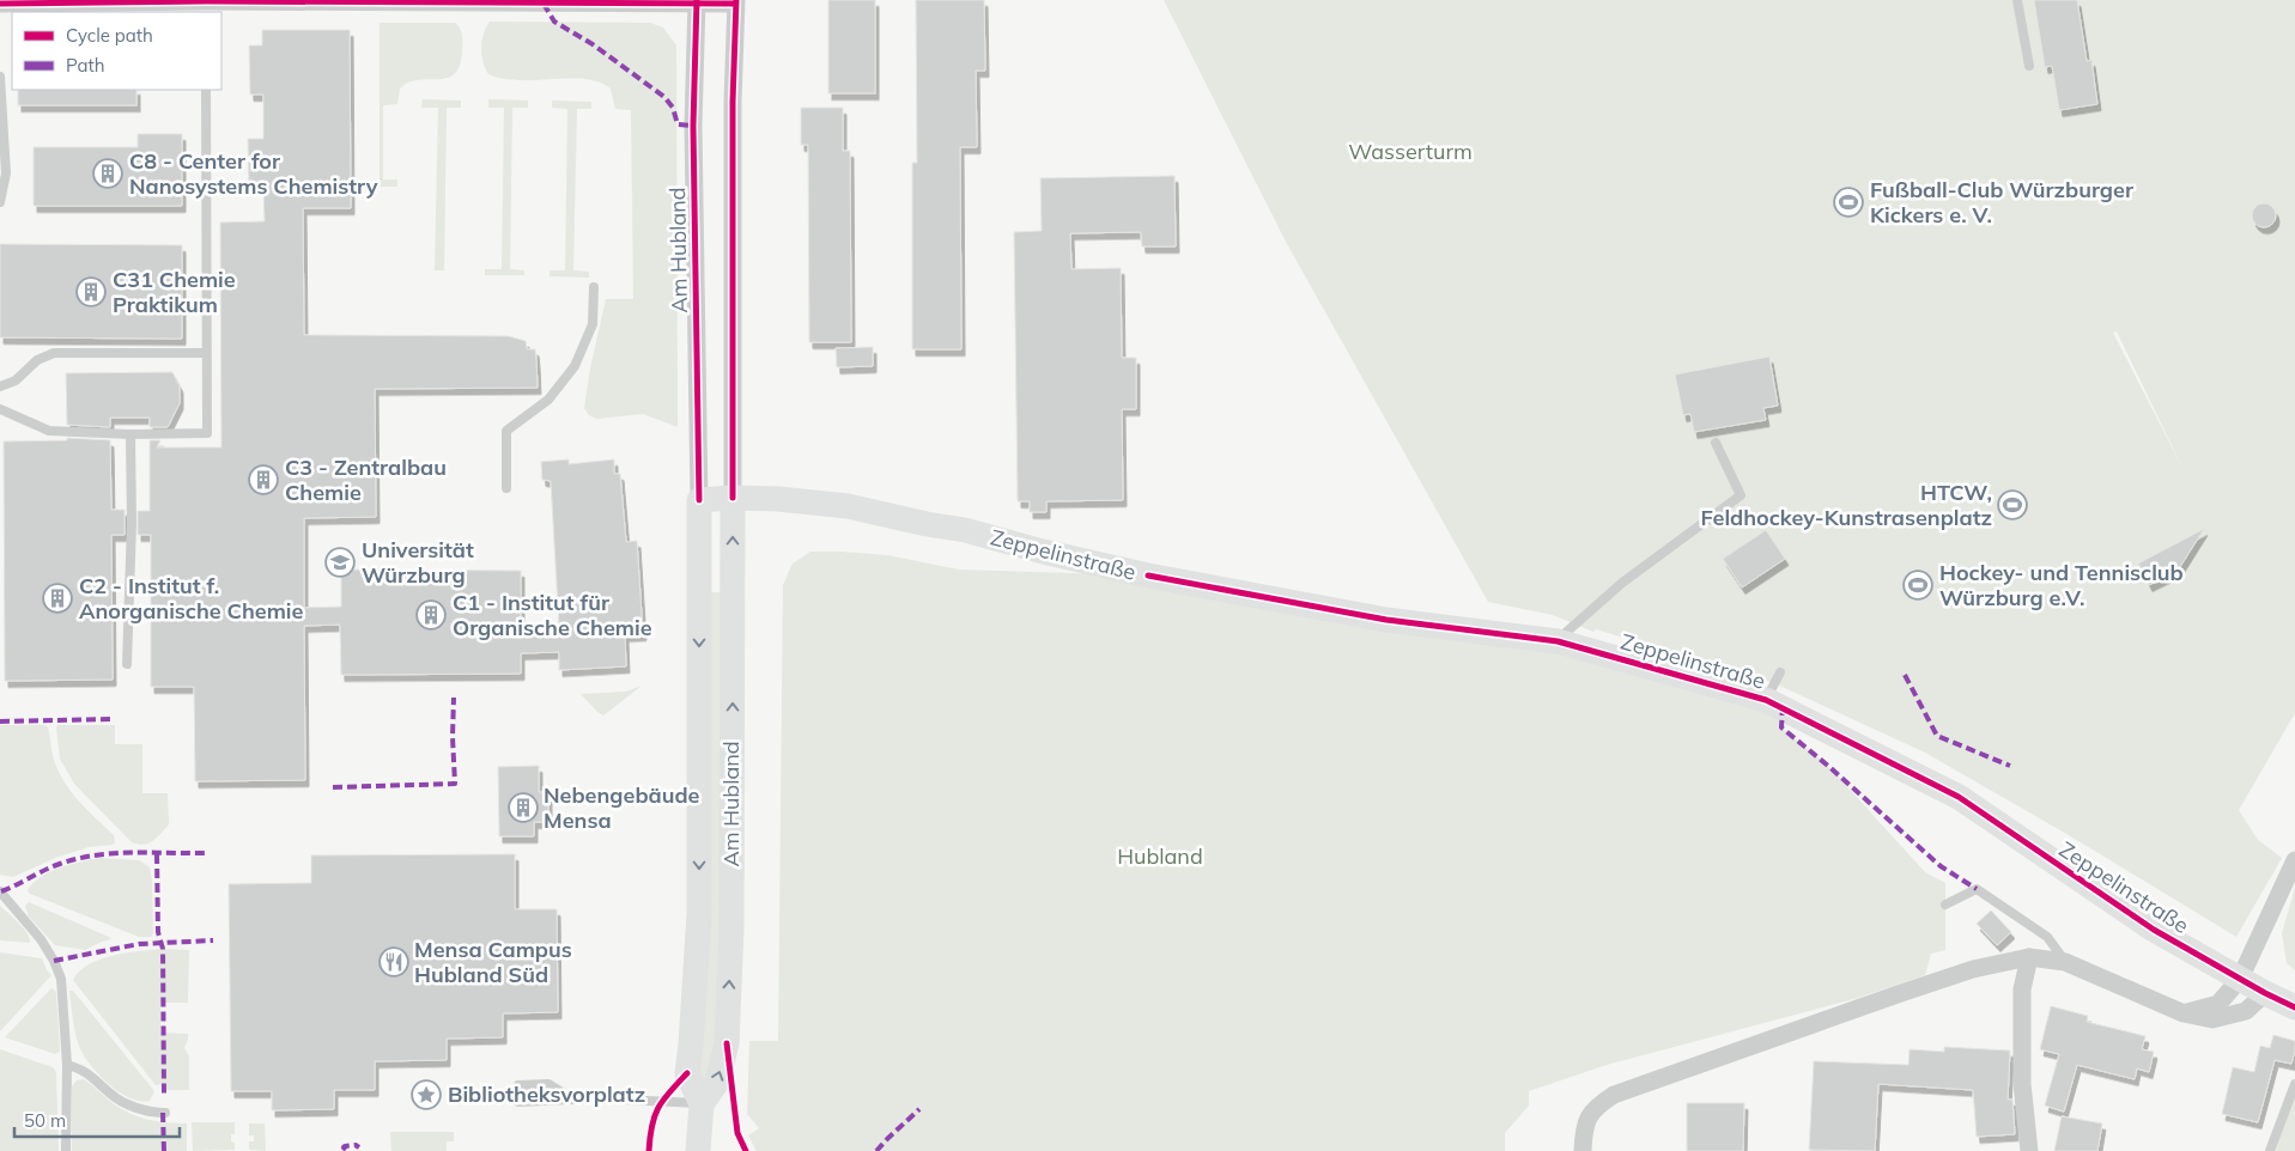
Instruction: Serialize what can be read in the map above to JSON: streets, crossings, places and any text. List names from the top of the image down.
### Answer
{
  "streets": {
    "street": ["Am Hubland", "Zeppelinstraße"]
  },
  "crossings": [
    ["Am Hubland", "Zeppelinstraße"]
  ],
  "parks": ["Wasserturm", "Hubland"],
  "places": {
    "building": [
      "C8 - Center for Nanosystems Chemistry",
      "C31 Chemie Praktikum",
      "C3 - Zentralbau Chemie",
      "C2 - Institut f. Anorganische Chemie",
      "C1 - Institut für Organische Chemie",
      "Nebengebäude Mensa"
    ],
    "sports": ["Fußball-Club Würzburger Kickers e. V.", "HTCW, Feldhockey-Kunstrasenplatz", "Hockey- und Tennisclub Würzburg e.V."],
    "school or university": ["Universität Würzburg"],
    "restaurant": ["Mensa Campus Hubland Süd"],
    "place": ["Bibliotheksvorplatz"]
  },
  "legend": ["Cycle path", "Path"],
  "scale_bar": "50 m"
}
